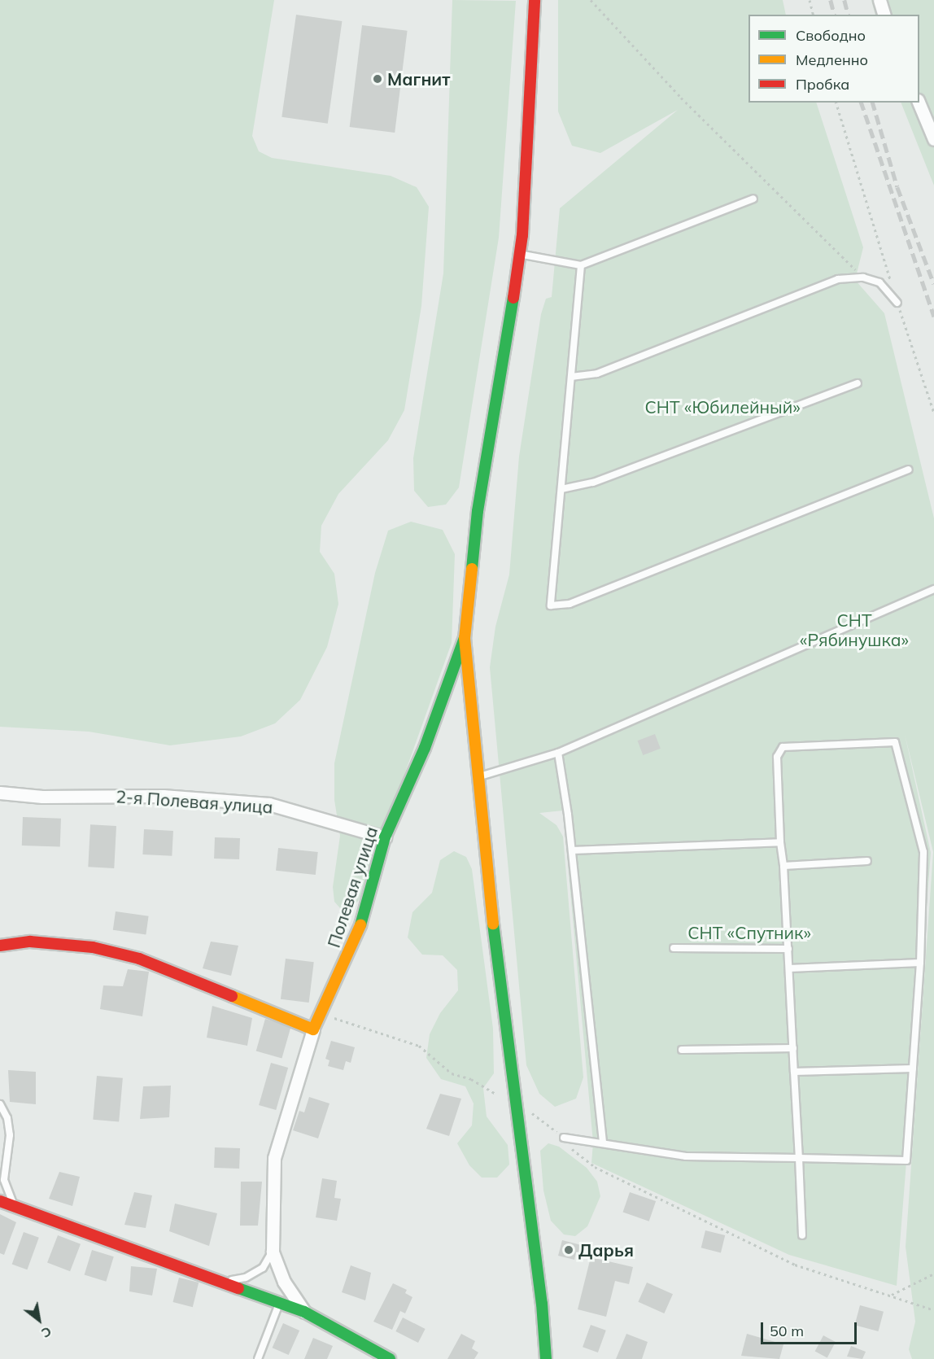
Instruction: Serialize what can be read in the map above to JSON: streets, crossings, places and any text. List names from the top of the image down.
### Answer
{
  "streets": {
    "main road": ["Полевая улица"],
    "street": ["2-я Полевая улица"]
  },
  "crossings": [
    ["2-я Полевая улица", "Полевая улица"]
  ],
  "parks": ["СНТ «Юбилейный»", "СНТ «Рябинушка»", "СНТ «Спутник»"],
  "places": ["Магнит", "Дарья"],
  "legend": ["Свободно", "Медленно", "Пробка"],
  "scale_bar": "50 m",
  "north": "bottom right"
}
